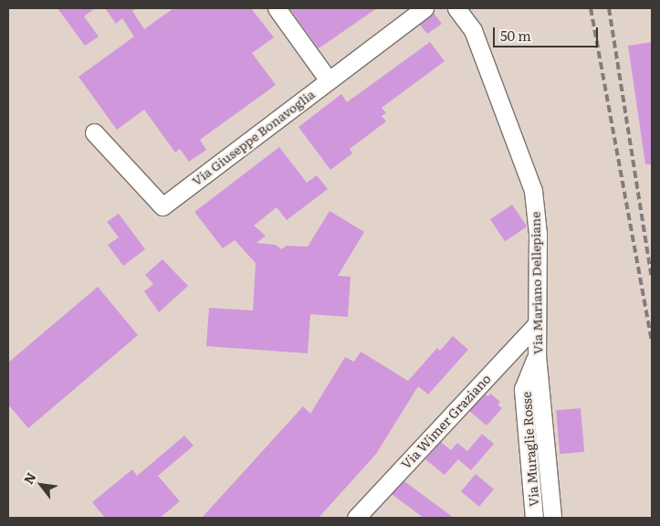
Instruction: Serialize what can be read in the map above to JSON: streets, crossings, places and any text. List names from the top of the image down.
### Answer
{
  "streets": {
    "street": [
      "Via Giuseppe Bonavoglia",
      "Via Mariano Dellepiane",
      "Via Wimer Graziano",
      "Via Muraglie Rosse"
    ]
  },
  "crossings": [
    ["Via Mariano Dellepiane", "Via Wimer Graziano"],
    ["Via Mariano Dellepiane", "Via Muraglie Rosse"]
  ],
  "scale_bar": "50 m",
  "north": "top left"
}
